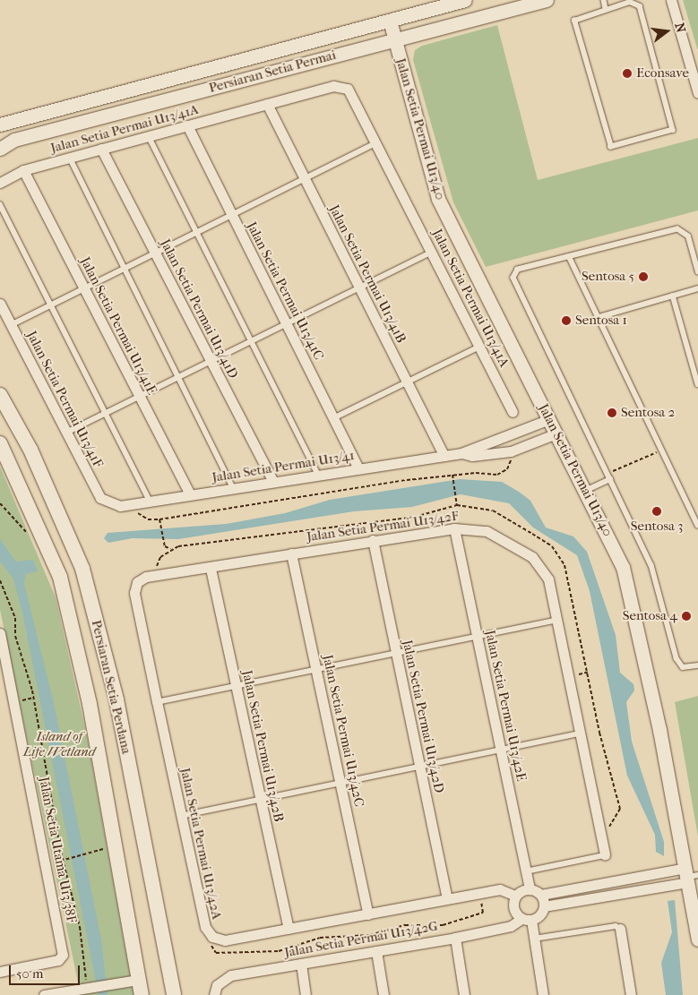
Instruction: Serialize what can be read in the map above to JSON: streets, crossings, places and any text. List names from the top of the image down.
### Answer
{
  "streets": {
    "main road": ["Persiaran Setia Perdana"],
    "street": [
      "Persiaran Setia Permai",
      "Jalan Setia Permai U13/41A",
      "Jalan Setia Permai U13/40",
      "Jalan Setia Permai U13/41B",
      "Jalan Setia Permai U13/41C",
      "Jalan Setia Permai U13/41D",
      "Jalan Setia Permai U13/41E",
      "Jalan Setia Permai U13/41F",
      "Jalan Setia Permai U13/41",
      "Jalan Setia Permai U13/42F",
      "Jalan Setia Permai U13/42E",
      "Jalan Setia Permai U13/42D",
      "Jalan Setia Permai U13/42C",
      "Jalan Setia Permai U13/42B",
      "Jalan Setia Permai U13/42A",
      "Jalan Setia Utama U13/38F",
      "Jalan Setia Permai U13/42G"
    ]
  },
  "crossings": [
    ["Persiaran Setia Permai", "Jalan Setia Permai U13/40"],
    ["Jalan Setia Permai U13/41A", "Jalan Setia Permai U13/41B"],
    ["Jalan Setia Permai U13/41A", "Jalan Setia Permai U13/41C"],
    ["Jalan Setia Permai U13/41A", "Jalan Setia Permai U13/41D"],
    ["Jalan Setia Permai U13/41A", "Jalan Setia Permai U13/41E"],
    ["Jalan Setia Permai U13/40", "Jalan Setia Permai U13/41"],
    ["Jalan Setia Permai U13/41B", "Jalan Setia Permai U13/41"],
    ["Jalan Setia Permai U13/41C", "Jalan Setia Permai U13/41"],
    ["Jalan Setia Permai U13/41D", "Jalan Setia Permai U13/41"],
    ["Jalan Setia Permai U13/41E", "Jalan Setia Permai U13/41"],
    ["Jalan Setia Permai U13/41F", "Jalan Setia Permai U13/41"],
    ["Jalan Setia Permai U13/42F", "Jalan Setia Permai U13/42E"],
    ["Jalan Setia Permai U13/42F", "Jalan Setia Permai U13/42D"],
    ["Jalan Setia Permai U13/42F", "Jalan Setia Permai U13/42C"],
    ["Jalan Setia Permai U13/42F", "Jalan Setia Permai U13/42B"],
    ["Jalan Setia Permai U13/42F", "Jalan Setia Permai U13/42A"],
    ["Jalan Setia Permai U13/42E", "Jalan Setia Permai U13/42A"],
    ["Jalan Setia Permai U13/42E", "Jalan Setia Permai U13/42G"],
    ["Jalan Setia Permai U13/42D", "Jalan Setia Permai U13/42A"],
    ["Jalan Setia Permai U13/42C", "Jalan Setia Permai U13/42A"],
    ["Jalan Setia Permai U13/42B", "Jalan Setia Permai U13/42A"],
    ["Jalan Setia Permai U13/42A", "Jalan Setia Permai U13/42G"]
  ],
  "parks": ["Island of Life Wetland"],
  "places": [
    "Econsave",
    "Sentosa 5",
    "Sentosa 1",
    "Sentosa 2",
    "Sentosa 3",
    "Sentosa 4"
  ],
  "scale_bar": "50 m",
  "north": "right"
}
